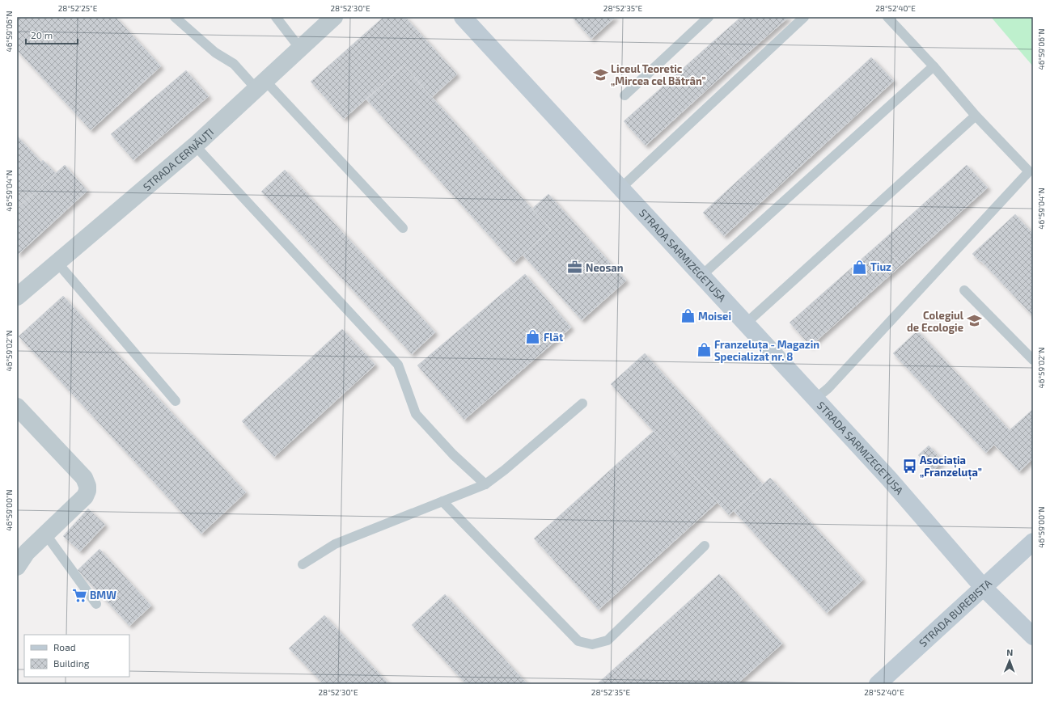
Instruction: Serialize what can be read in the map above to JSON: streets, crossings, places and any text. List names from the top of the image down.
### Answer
{
  "streets": {
    "main road": ["STRADA SARMIZEGETUSA", "STRADA BUREBISTA"],
    "street": ["STRADA CERNĂUȚI"]
  },
  "crossings": [
    ["STRADA SARMIZEGETUSA", "STRADA BUREBISTA"]
  ],
  "places": {
    "school or university": ["Liceul Teoretic „Mircea cel Bătrân”", "Colegiul de Ecologie"],
    "shop": [
      "Tiuz",
      "Moisei",
      "Flät",
      "Franzeluța - Magazin Specializat nr. 8"
    ],
    "office": ["Neosan"],
    "bus stop": ["Asociația „Franzeluța”"],
    "supermarket": ["BMW"]
  },
  "legend": ["Road", "Building"],
  "scale_bar": "20 m",
  "north": "top",
  "coordinates": [
    "28°52'25\"E",
    "28°52'30\"E",
    "28°52'35\"E",
    "28°52'40\"E",
    "46°59'06\"N",
    "46°59'04\"N",
    "46°59'02\"N",
    "46°59'00\"N"
  ]
}
